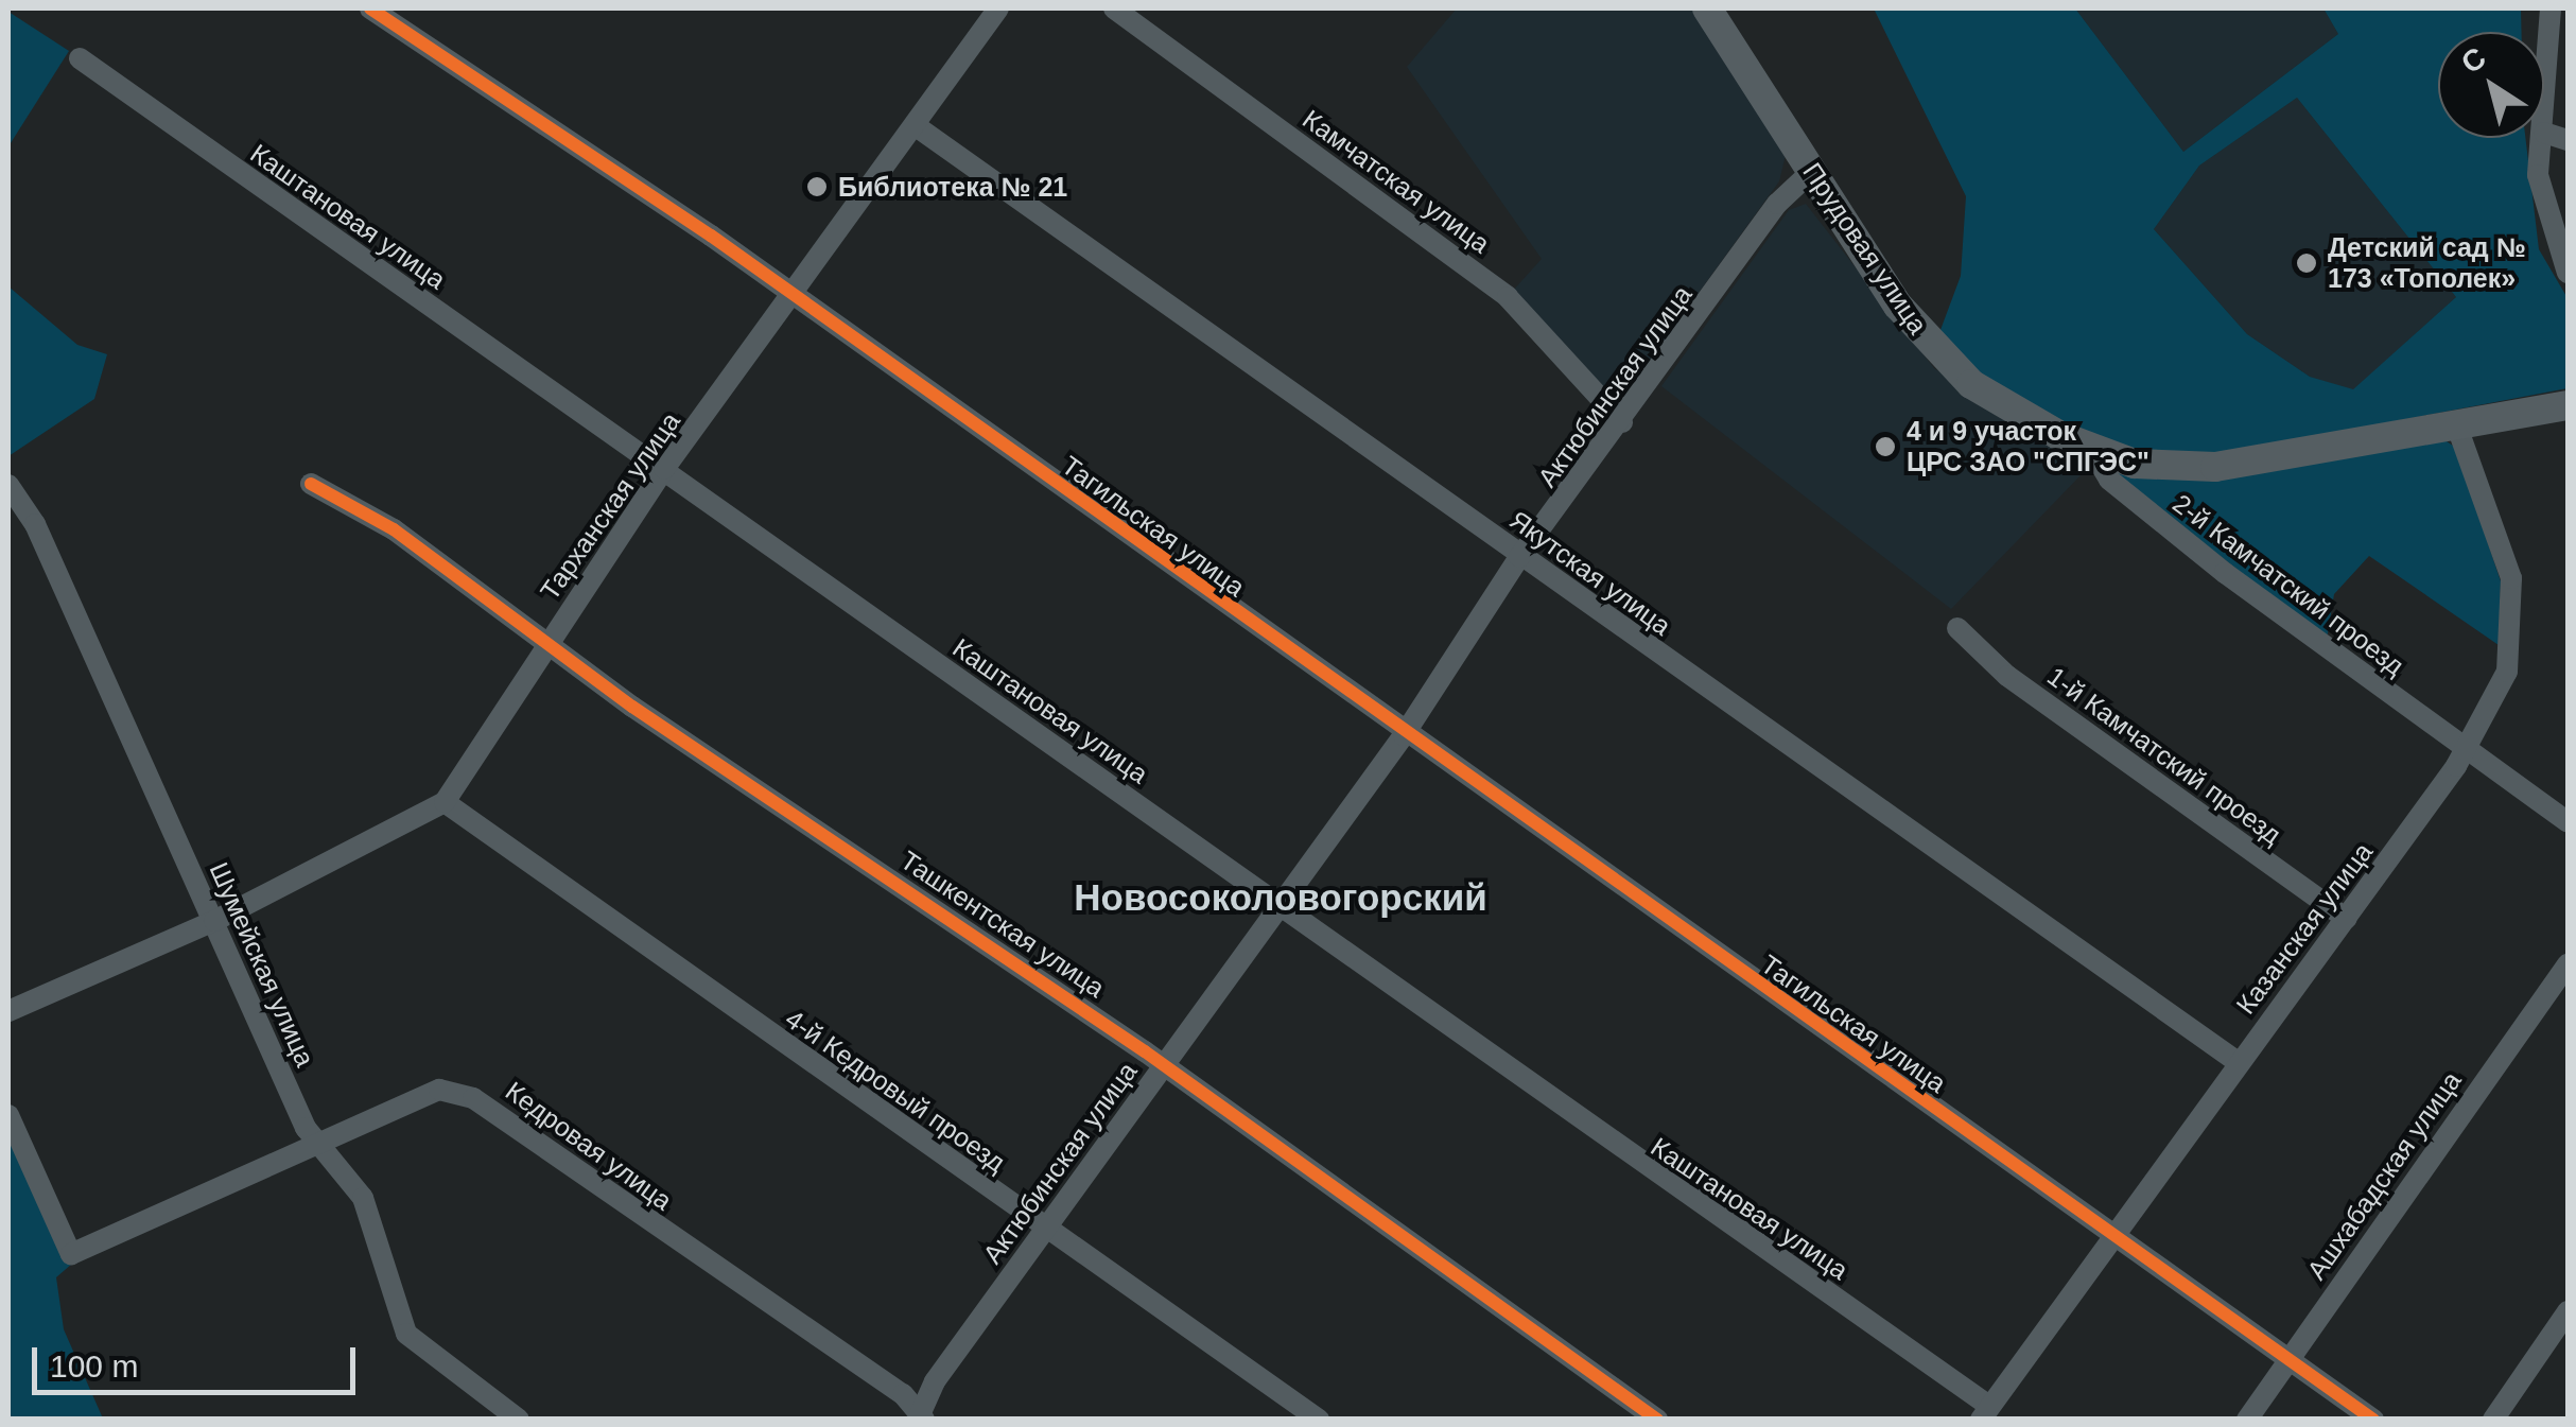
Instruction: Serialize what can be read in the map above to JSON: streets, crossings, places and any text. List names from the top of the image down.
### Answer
{
  "streets": {
    "main road": ["Прудовая улица"],
    "street": [
      "Камчатская улица",
      "Каштановая улица",
      "Актюбинская улица",
      "Тарханская улица",
      "Тагильская улица",
      "Якутская улица",
      "2-й Камчатский проезд",
      "1-й Камчатский проезд",
      "Ташкентская улица",
      "Казанская улица",
      "Шумейская улица",
      "4-й Кедровый проезд",
      "Кедровая улица",
      "Ашхабадская улица"
    ]
  },
  "crossings": [
    ["Камчатская улица", "Актюбинская улица"],
    ["Каштановая улица", "Актюбинская улица"],
    ["Каштановая улица", "Тарханская улица"],
    ["Каштановая улица", "Казанская улица"],
    ["Прудовая улица", "Актюбинская улица"],
    ["Прудовая улица", "2-й Камчатский проезд"],
    ["Прудовая улица", "Казанская улица"],
    ["Актюбинская улица", "Тагильская улица"],
    ["Актюбинская улица", "Якутская улица"],
    ["Актюбинская улица", "Ташкентская улица"],
    ["Актюбинская улица", "4-й Кедровый проезд"],
    ["Актюбинская улица", "Кедровая улица"],
    ["Тарханская улица", "Тагильская улица"],
    ["Тарханская улица", "Якутская улица"],
    ["Тарханская улица", "Ташкентская улица"],
    ["Тарханская улица", "Шумейская улица"],
    ["Тарханская улица", "4-й Кедровый проезд"],
    ["Тагильская улица", "Казанская улица"],
    ["Тагильская улица", "Ашхабадская улица"],
    ["Якутская улица", "Казанская улица"],
    ["2-й Камчатский проезд", "Казанская улица"],
    ["1-й Камчатский проезд", "Казанская улица"],
    ["Шумейская улица", "Кедровая улица"]
  ],
  "districts": ["Новосоколовогорский"],
  "places": ["Библиотека № 21", "Детский сад № 173 «Тополек»", "4 и 9 участок ЦРС ЗАО \"СПГЭС\""],
  "scale_bar": "100 m",
  "north": "top left"
}
